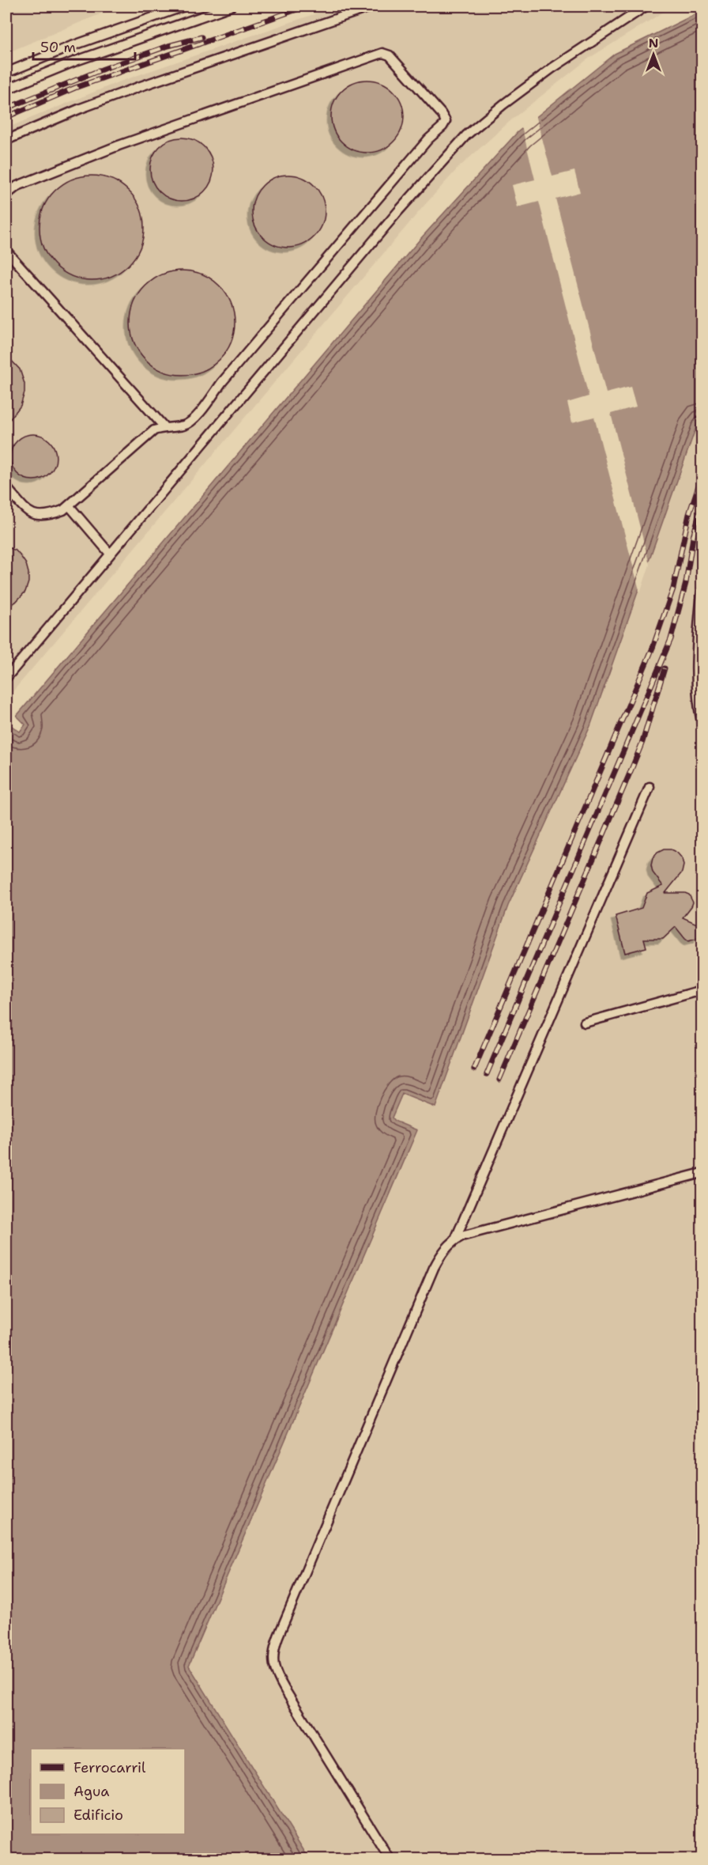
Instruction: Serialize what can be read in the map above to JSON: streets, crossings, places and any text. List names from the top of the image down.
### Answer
{
  "legend": ["Ferrocarril", "Agua", "Edificio"],
  "scale_bar": "50 m",
  "north": "top"
}
